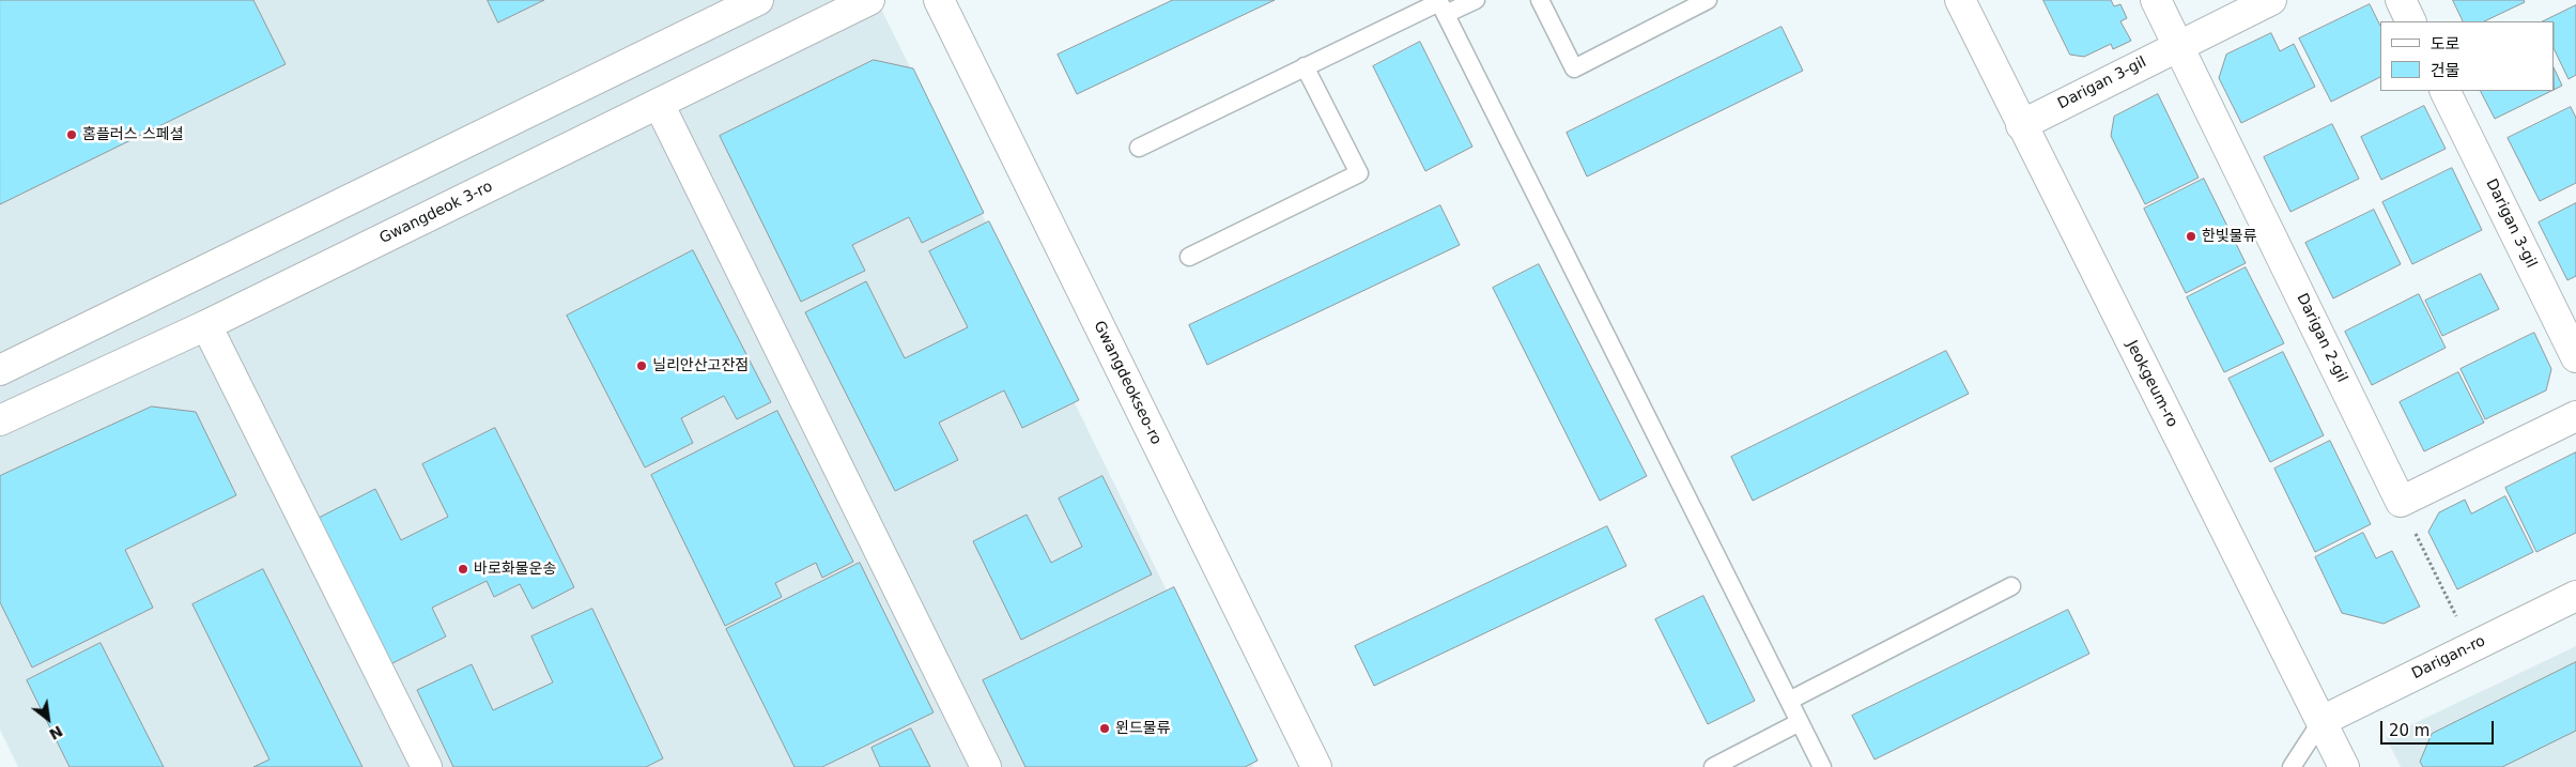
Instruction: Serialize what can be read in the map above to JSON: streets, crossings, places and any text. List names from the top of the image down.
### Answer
{
  "streets": {
    "street": [
      "Darigan 3-gil",
      "Gwangdeok 3-ro",
      "Darigan 2-gil",
      "Gwangdeokseo-ro",
      "Jeokgeum-ro",
      "Darigan-ro"
    ]
  },
  "crossings": [
    ["Darigan 3-gil", "Darigan 2-gil"],
    ["Darigan 3-gil", "Jeokgeum-ro"],
    ["Jeokgeum-ro", "Darigan-ro"]
  ],
  "places": [
    "홈플러스 스페셜",
    "한빛물류",
    "닐리안산고잔점",
    "바로화물운송",
    "윈드물류"
  ],
  "legend": ["도로", "건물"],
  "scale_bar": "20 m",
  "north": "bottom right"
}
